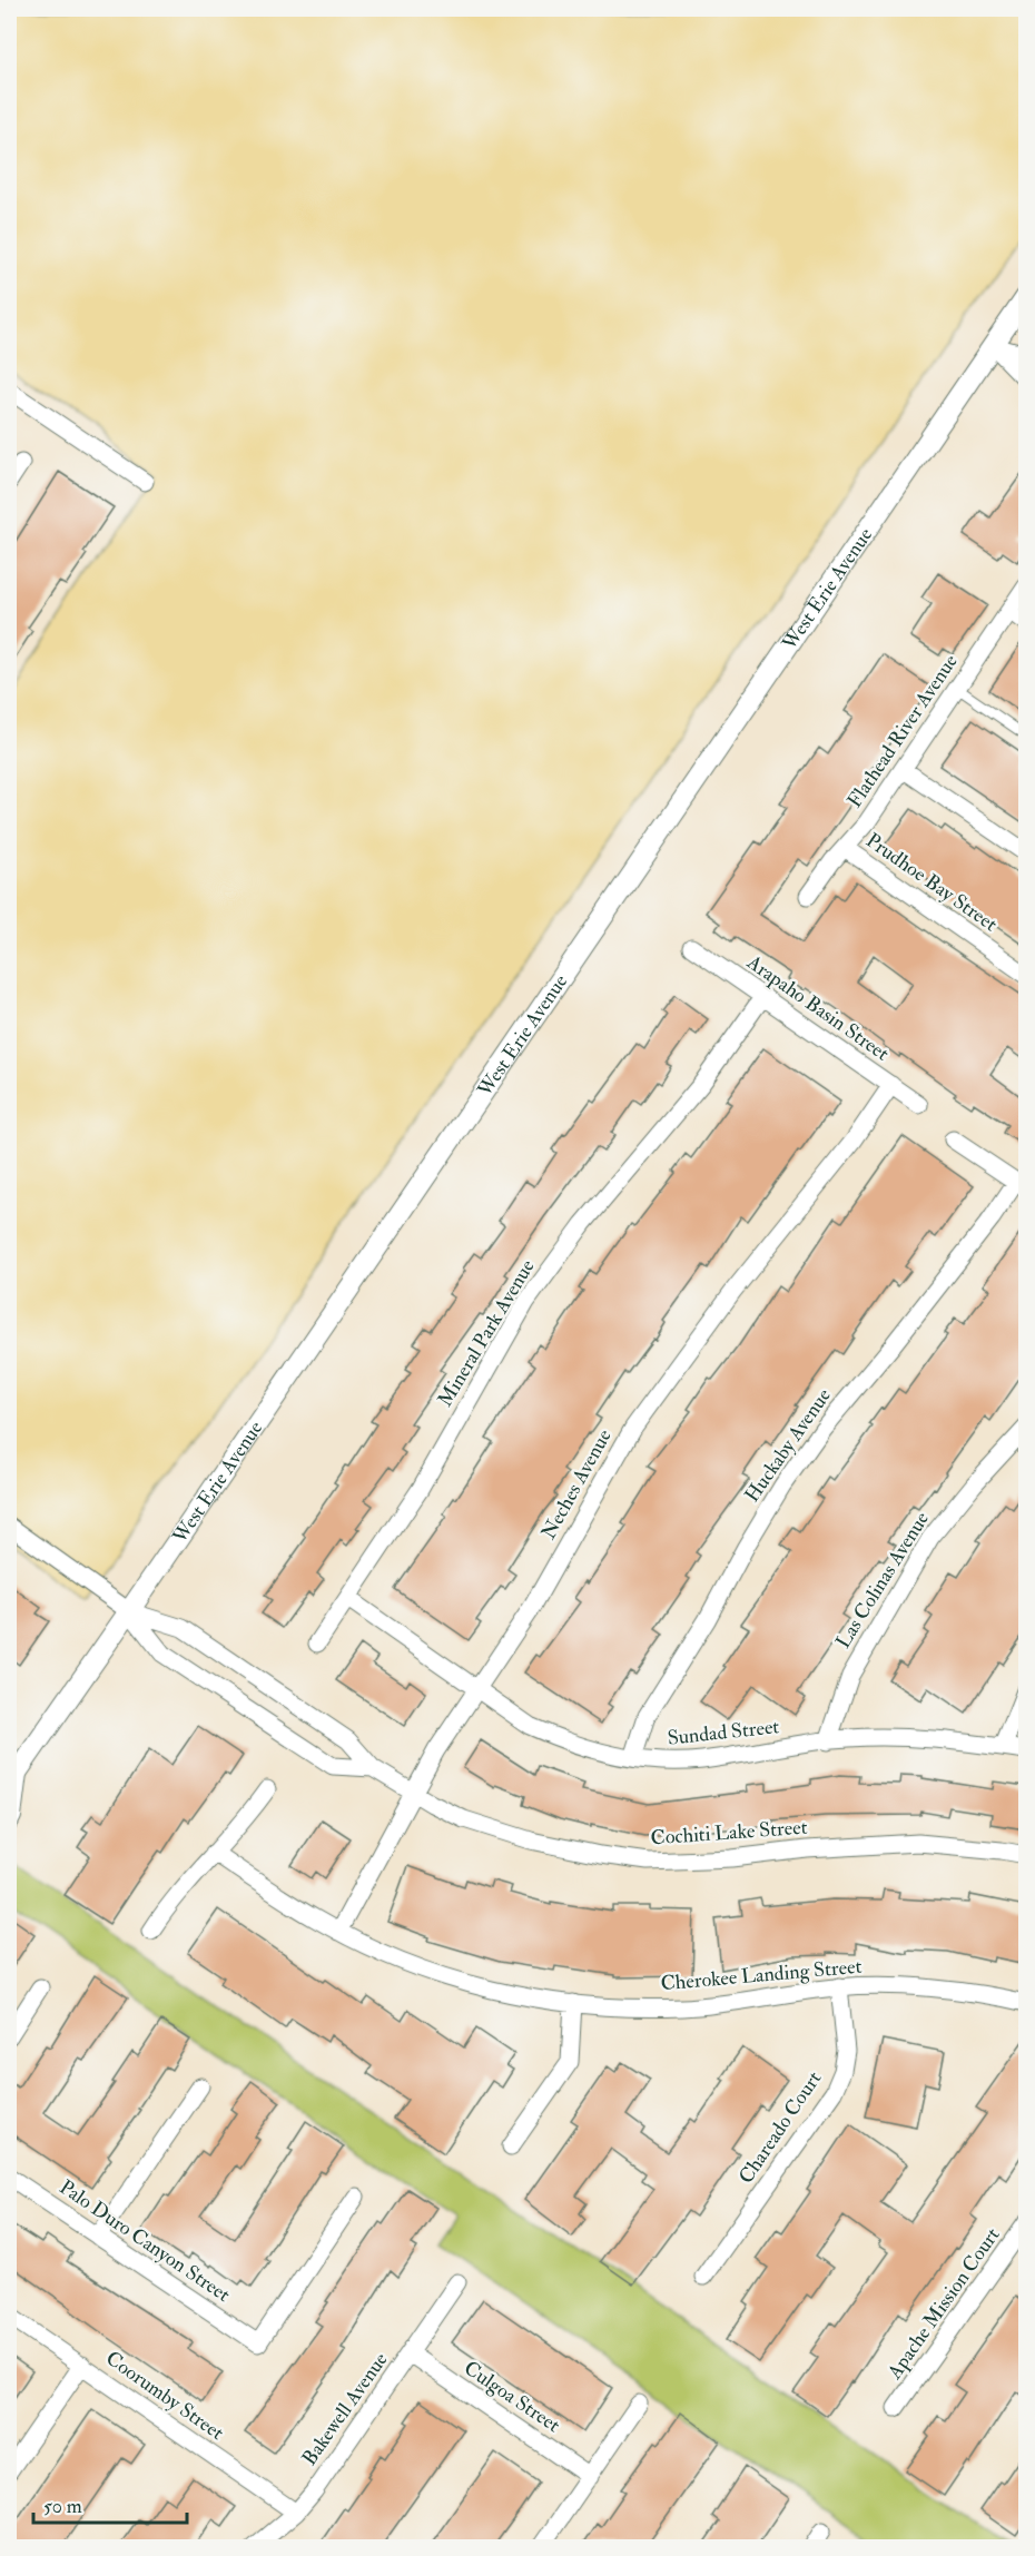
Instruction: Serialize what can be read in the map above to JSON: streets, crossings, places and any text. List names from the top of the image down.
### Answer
{
  "streets": {
    "street": [
      "West Erie Avenue",
      "Flathead River Avenue",
      "Prudhoe Bay Street",
      "Arapaho Basin Street",
      "Mineral Park Avenue",
      "Huckaby Avenue",
      "Neches Avenue",
      "Las Colinas Avenue",
      "Sundad Street",
      "Cochiti Lake Street",
      "Cherokee Landing Street",
      "Chareado Court",
      "Palo Duro Canyon Street",
      "Apache Mission Court",
      "Coorumby Street",
      "Culgoa Street",
      "Bakewell Avenue"
    ]
  },
  "crossings": [
    ["West Erie Avenue", "Cochiti Lake Street"],
    ["Flathead River Avenue", "Prudhoe Bay Street"],
    ["Arapaho Basin Street", "Mineral Park Avenue"],
    ["Arapaho Basin Street", "Neches Avenue"],
    ["Mineral Park Avenue", "Sundad Street"],
    ["Huckaby Avenue", "Sundad Street"],
    ["Neches Avenue", "Sundad Street"],
    ["Neches Avenue", "Cochiti Lake Street"],
    ["Neches Avenue", "Cherokee Landing Street"],
    ["Las Colinas Avenue", "Sundad Street"],
    ["Cherokee Landing Street", "Chareado Court"],
    ["Coorumby Street", "Bakewell Avenue"],
    ["Culgoa Street", "Bakewell Avenue"]
  ],
  "scale_bar": "50 m"
}
